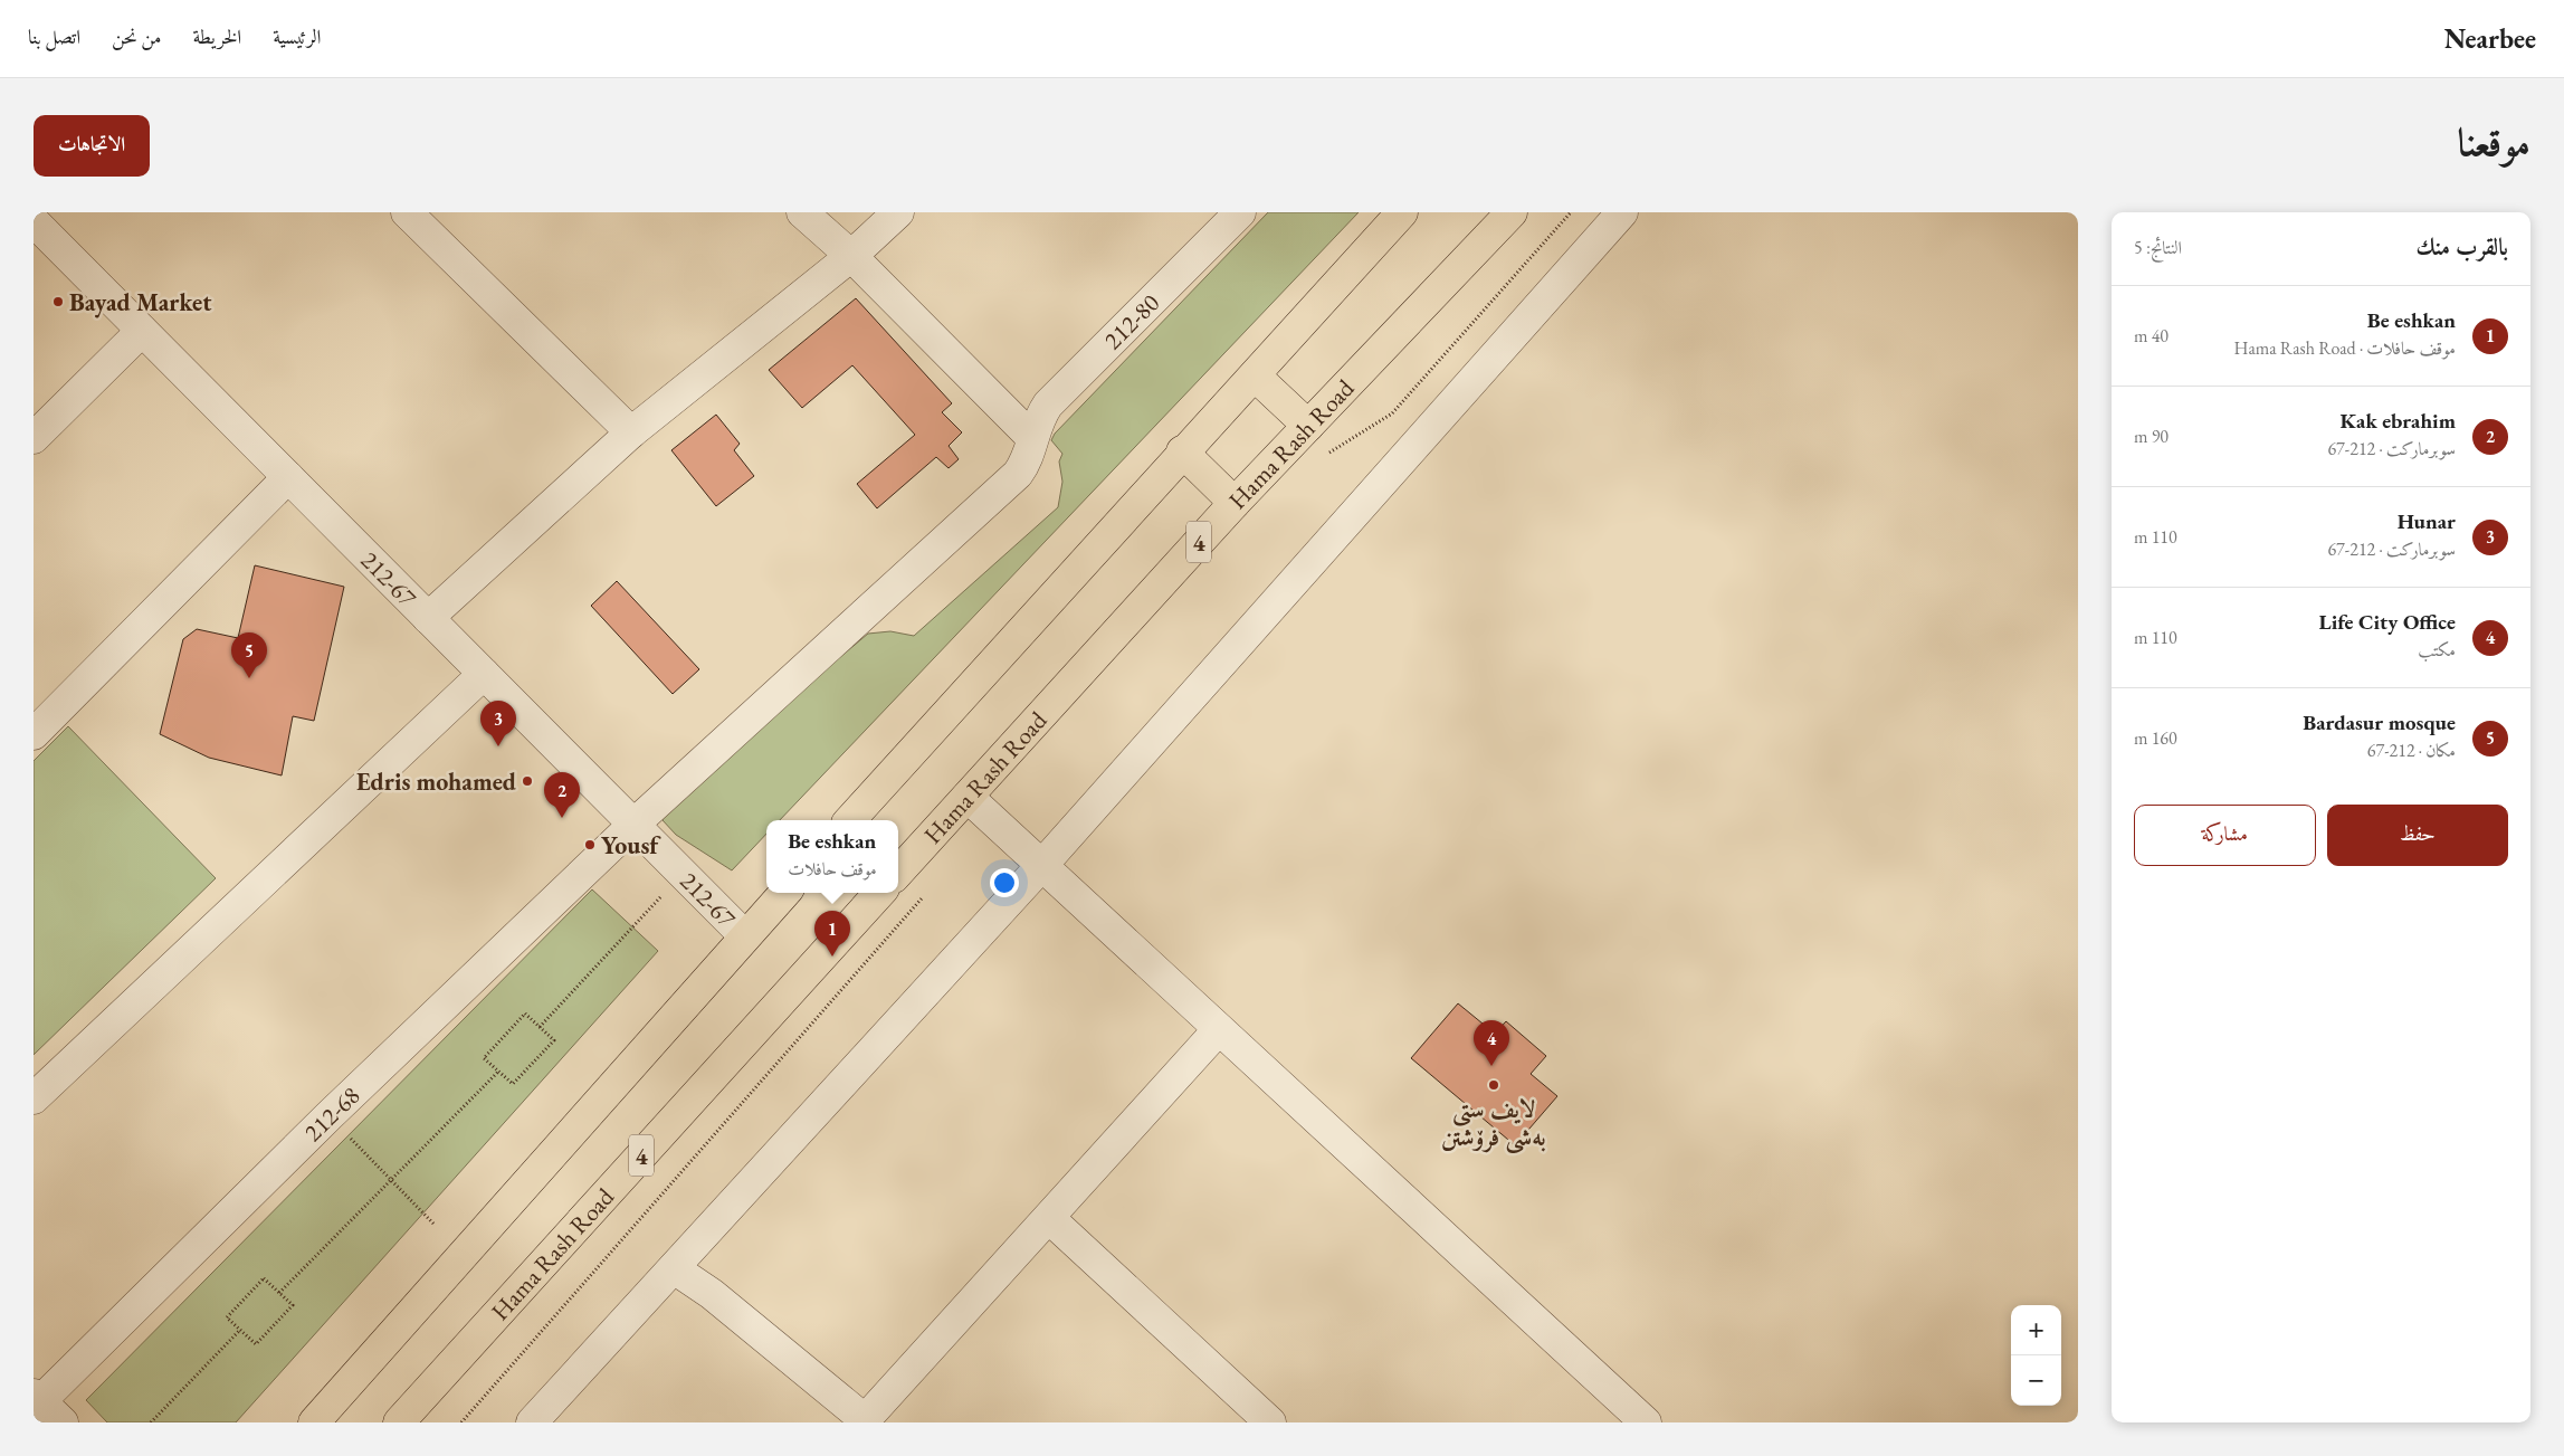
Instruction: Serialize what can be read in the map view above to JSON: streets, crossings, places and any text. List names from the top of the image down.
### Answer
{
  "streets": {
    "highway": ["Hama Rash Road", "4"],
    "street": ["212-80", "212-67", "212-68"]
  },
  "crossings": [
    ["212-80", "212-67"],
    ["212-80", "212-68"],
    ["212-67", "212-68"]
  ],
  "places": [
    "Bayad Market",
    "Edris mohamed",
    "Yousf",
    "لایف ستی بەشی فرۆشتن"
  ],
  "page": {
    "header": "Nearbee",
    "nav": [
      "الرئيسية",
      "الخريطة",
      "من نحن",
      "اتصل بنا"
    ],
    "title": "موقعنا",
    "buttons": [
      "الاتجاهات",
      ["حفظ", "مشاركة"]
    ],
    "heading": ["بالقرب منك", "النتائج: 5"],
    "list": [
      {
        "mark": "1",
        "name": "Be eshkan",
        "note": "موقف حافلات · Hama Rash Road",
        "value": "40 m"
      },
      {
        "mark": "2",
        "name": "Kak ebrahim",
        "note": "سوبرماركت · 212-67",
        "value": "90 m"
      },
      {
        "mark": "3",
        "name": "Hunar",
        "note": "سوبرماركت · 212-67",
        "value": "110 m"
      },
      {
        "mark": "4",
        "name": "Life City Office",
        "note": "مكتب",
        "value": "110 m"
      },
      {
        "mark": "5",
        "name": "Bardasur mosque",
        "note": "مكان · 212-67",
        "value": "160 m"
      }
    ],
    "pins": [
      "5",
      "3",
      "2",
      "1",
      "4"
    ],
    "popup": ["Be eshkan", "موقف حافلات"],
    "map_buttons": ["+", "−"]
  }
}
